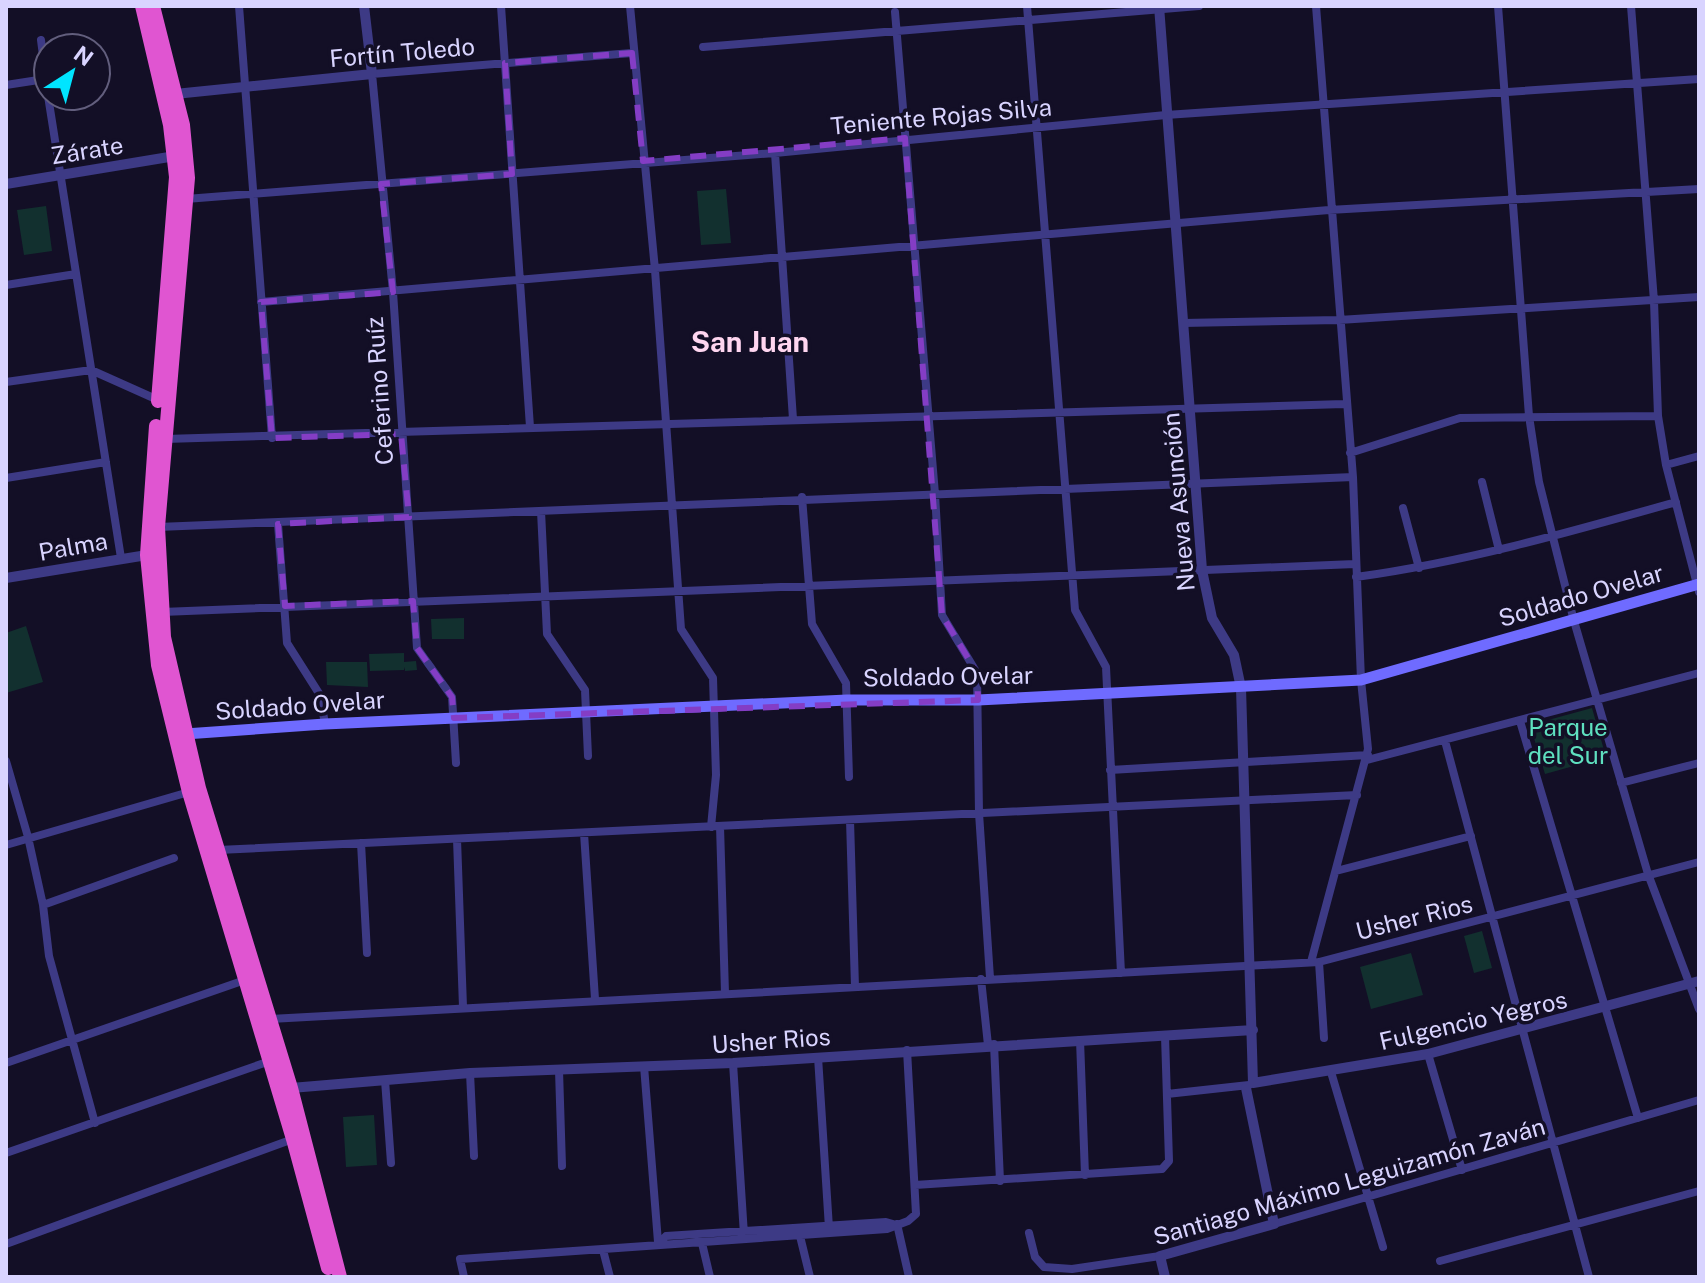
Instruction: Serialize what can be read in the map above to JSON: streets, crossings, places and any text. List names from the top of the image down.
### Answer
{
  "streets": {
    "main road": ["Soldado Ovelar"],
    "street": [
      "Fortín Toledo",
      "Teniente Rojas Silva",
      "Zárate",
      "Ceferino Ruíz",
      "Nueva Asunción",
      "Palma",
      "Usher Rios",
      "Fulgencio Yegros",
      "Santiago Máximo Leguizamón Zaván"
    ]
  },
  "crossings": [
    ["Fortín Toledo", "Ceferino Ruíz"],
    ["Teniente Rojas Silva", "Ceferino Ruíz"],
    ["Teniente Rojas Silva", "Nueva Asunción"],
    ["Ceferino Ruíz", "Soldado Ovelar"],
    ["Nueva Asunción", "Soldado Ovelar"],
    ["Nueva Asunción", "Usher Rios"],
    ["Nueva Asunción", "Fulgencio Yegros"],
    ["Nueva Asunción", "Santiago Máximo Leguizamón Zaván"]
  ],
  "districts": ["San Juan"],
  "parks": ["Parque del Sur"],
  "north": "top right"
}
